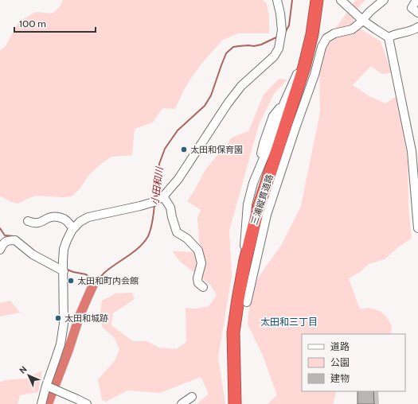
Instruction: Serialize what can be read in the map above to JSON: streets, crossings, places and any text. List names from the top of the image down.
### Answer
{
  "streets": {
    "highway": ["三浦縦貫道路"]
  },
  "districts": ["太田和三丁目"],
  "water": ["小田和川"],
  "places": ["太田和保育園", "太田和町内会館", "太田和城跡"],
  "legend": ["道路", "公園", "建物"],
  "scale_bar": "100 m",
  "north": "top left"
}
